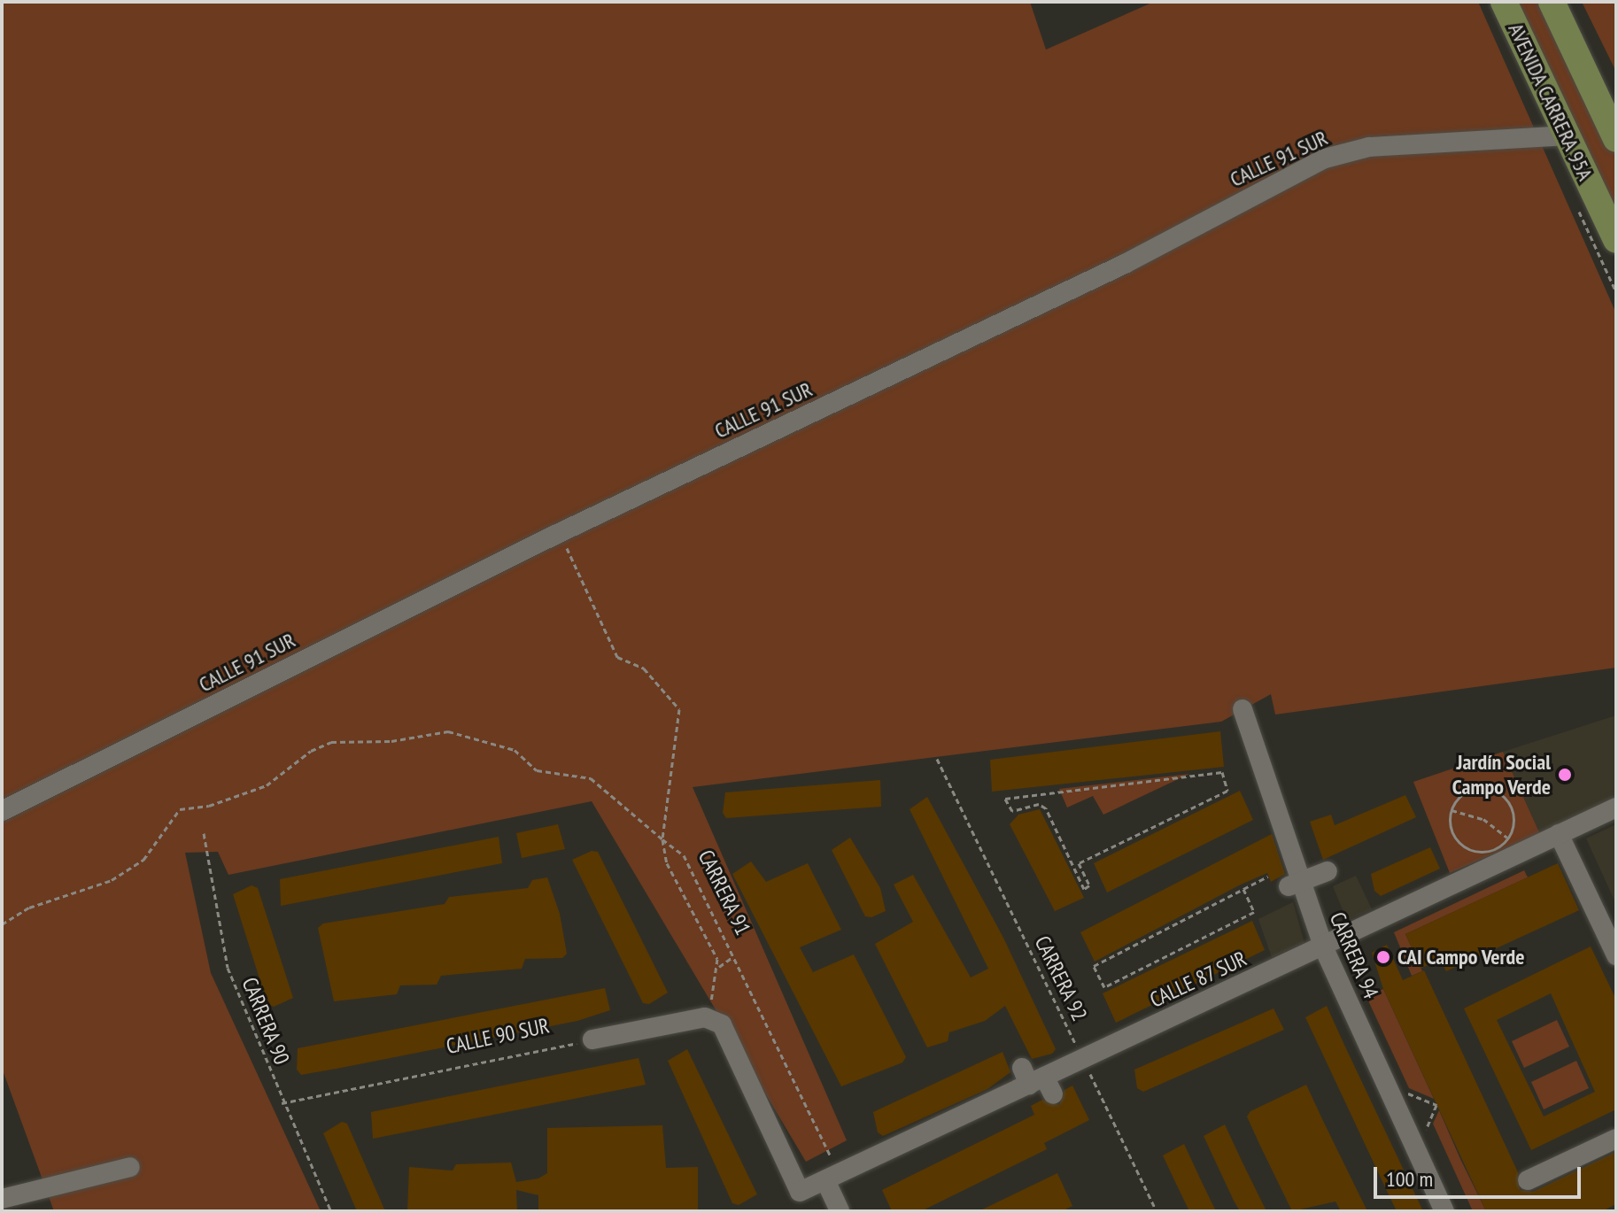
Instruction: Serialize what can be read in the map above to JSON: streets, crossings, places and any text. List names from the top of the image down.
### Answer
{
  "streets": {
    "main road": ["AVENIDA CARRERA 95A"],
    "street": ["CALLE 91 SUR", "CARRERA 94", "CALLE 87 SUR"],
    "path": [
      "CARRERA 91",
      "CARRERA 92",
      "CARRERA 90",
      "CALLE 90 SUR"
    ]
  },
  "crossings": [
    ["AVENIDA CARRERA 95A", "CALLE 91 SUR"],
    ["CARRERA 91", "CALLE 87 SUR"],
    ["CARRERA 94", "CALLE 87 SUR"],
    ["CARRERA 92", "CALLE 87 SUR"],
    ["CARRERA 90", "CALLE 90 SUR"]
  ],
  "places": ["Jardín Social Campo Verde", "CAI Campo Verde"],
  "scale_bar": "100 m"
}
